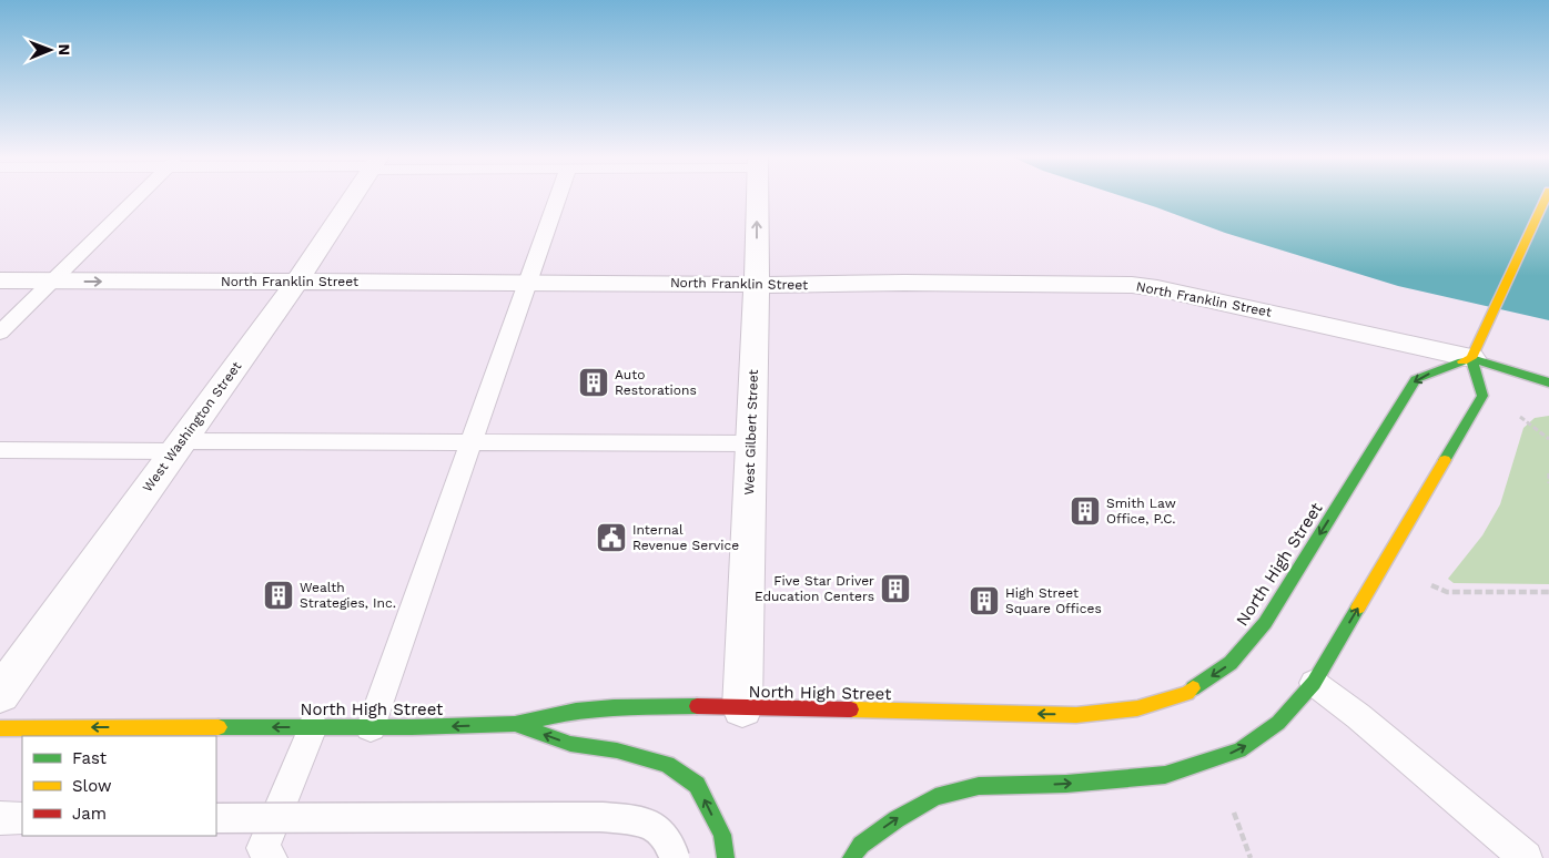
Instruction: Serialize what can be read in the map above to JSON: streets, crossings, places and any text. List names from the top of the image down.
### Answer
{
  "streets": {
    "main road": ["North High Street"],
    "street": ["North Franklin Street", "West Washington Street", "West Gilbert Street"]
  },
  "crossings": [
    ["North Franklin Street", "West Washington Street"],
    ["North Franklin Street", "West Gilbert Street"],
    ["North Franklin Street", "North High Street"],
    ["West Gilbert Street", "North High Street"]
  ],
  "places": {
    "building": [
      "Auto Restorations",
      "Smith Law Office, P.C.",
      "Five Star Driver Education Centers",
      "Wealth Strategies, Inc.",
      "High Street Square Offices"
    ],
    "public building": ["Internal Revenue Service"]
  },
  "legend": ["Fast", "Slow", "Jam"],
  "north": "right"
}
